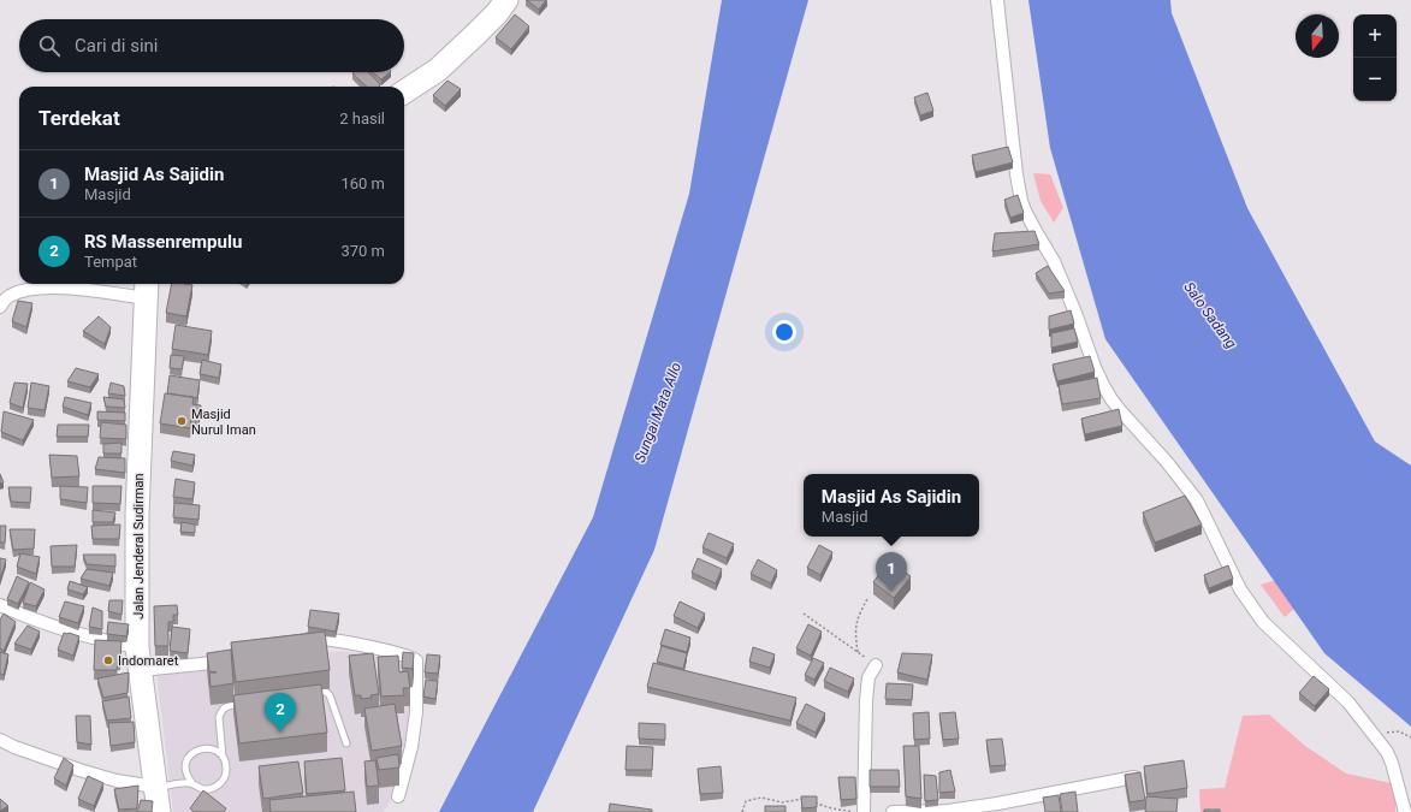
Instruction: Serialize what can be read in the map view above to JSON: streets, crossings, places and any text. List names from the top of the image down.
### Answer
{
  "streets": {
    "highway": ["Jalan Jenderal Sudirman"]
  },
  "water": ["Salo Sadang", "Sungai Mata Allo"],
  "places": ["Masjid Nurul Iman", "Indomaret"],
  "north": "bottom",
  "page": {
    "map_buttons": ["+", "−"],
    "search": "Cari di sini",
    "heading": ["Terdekat", "2 hasil"],
    "list": [
      {
        "mark": "1",
        "name": "Masjid As Sajidin",
        "note": "Masjid",
        "value": "160 m"
      },
      {
        "mark": "2",
        "name": "RS Massenrempulu",
        "note": "Tempat",
        "value": "370 m"
      }
    ],
    "popup": ["Masjid As Sajidin", "Masjid"],
    "pins": ["1", "2"]
  }
}
